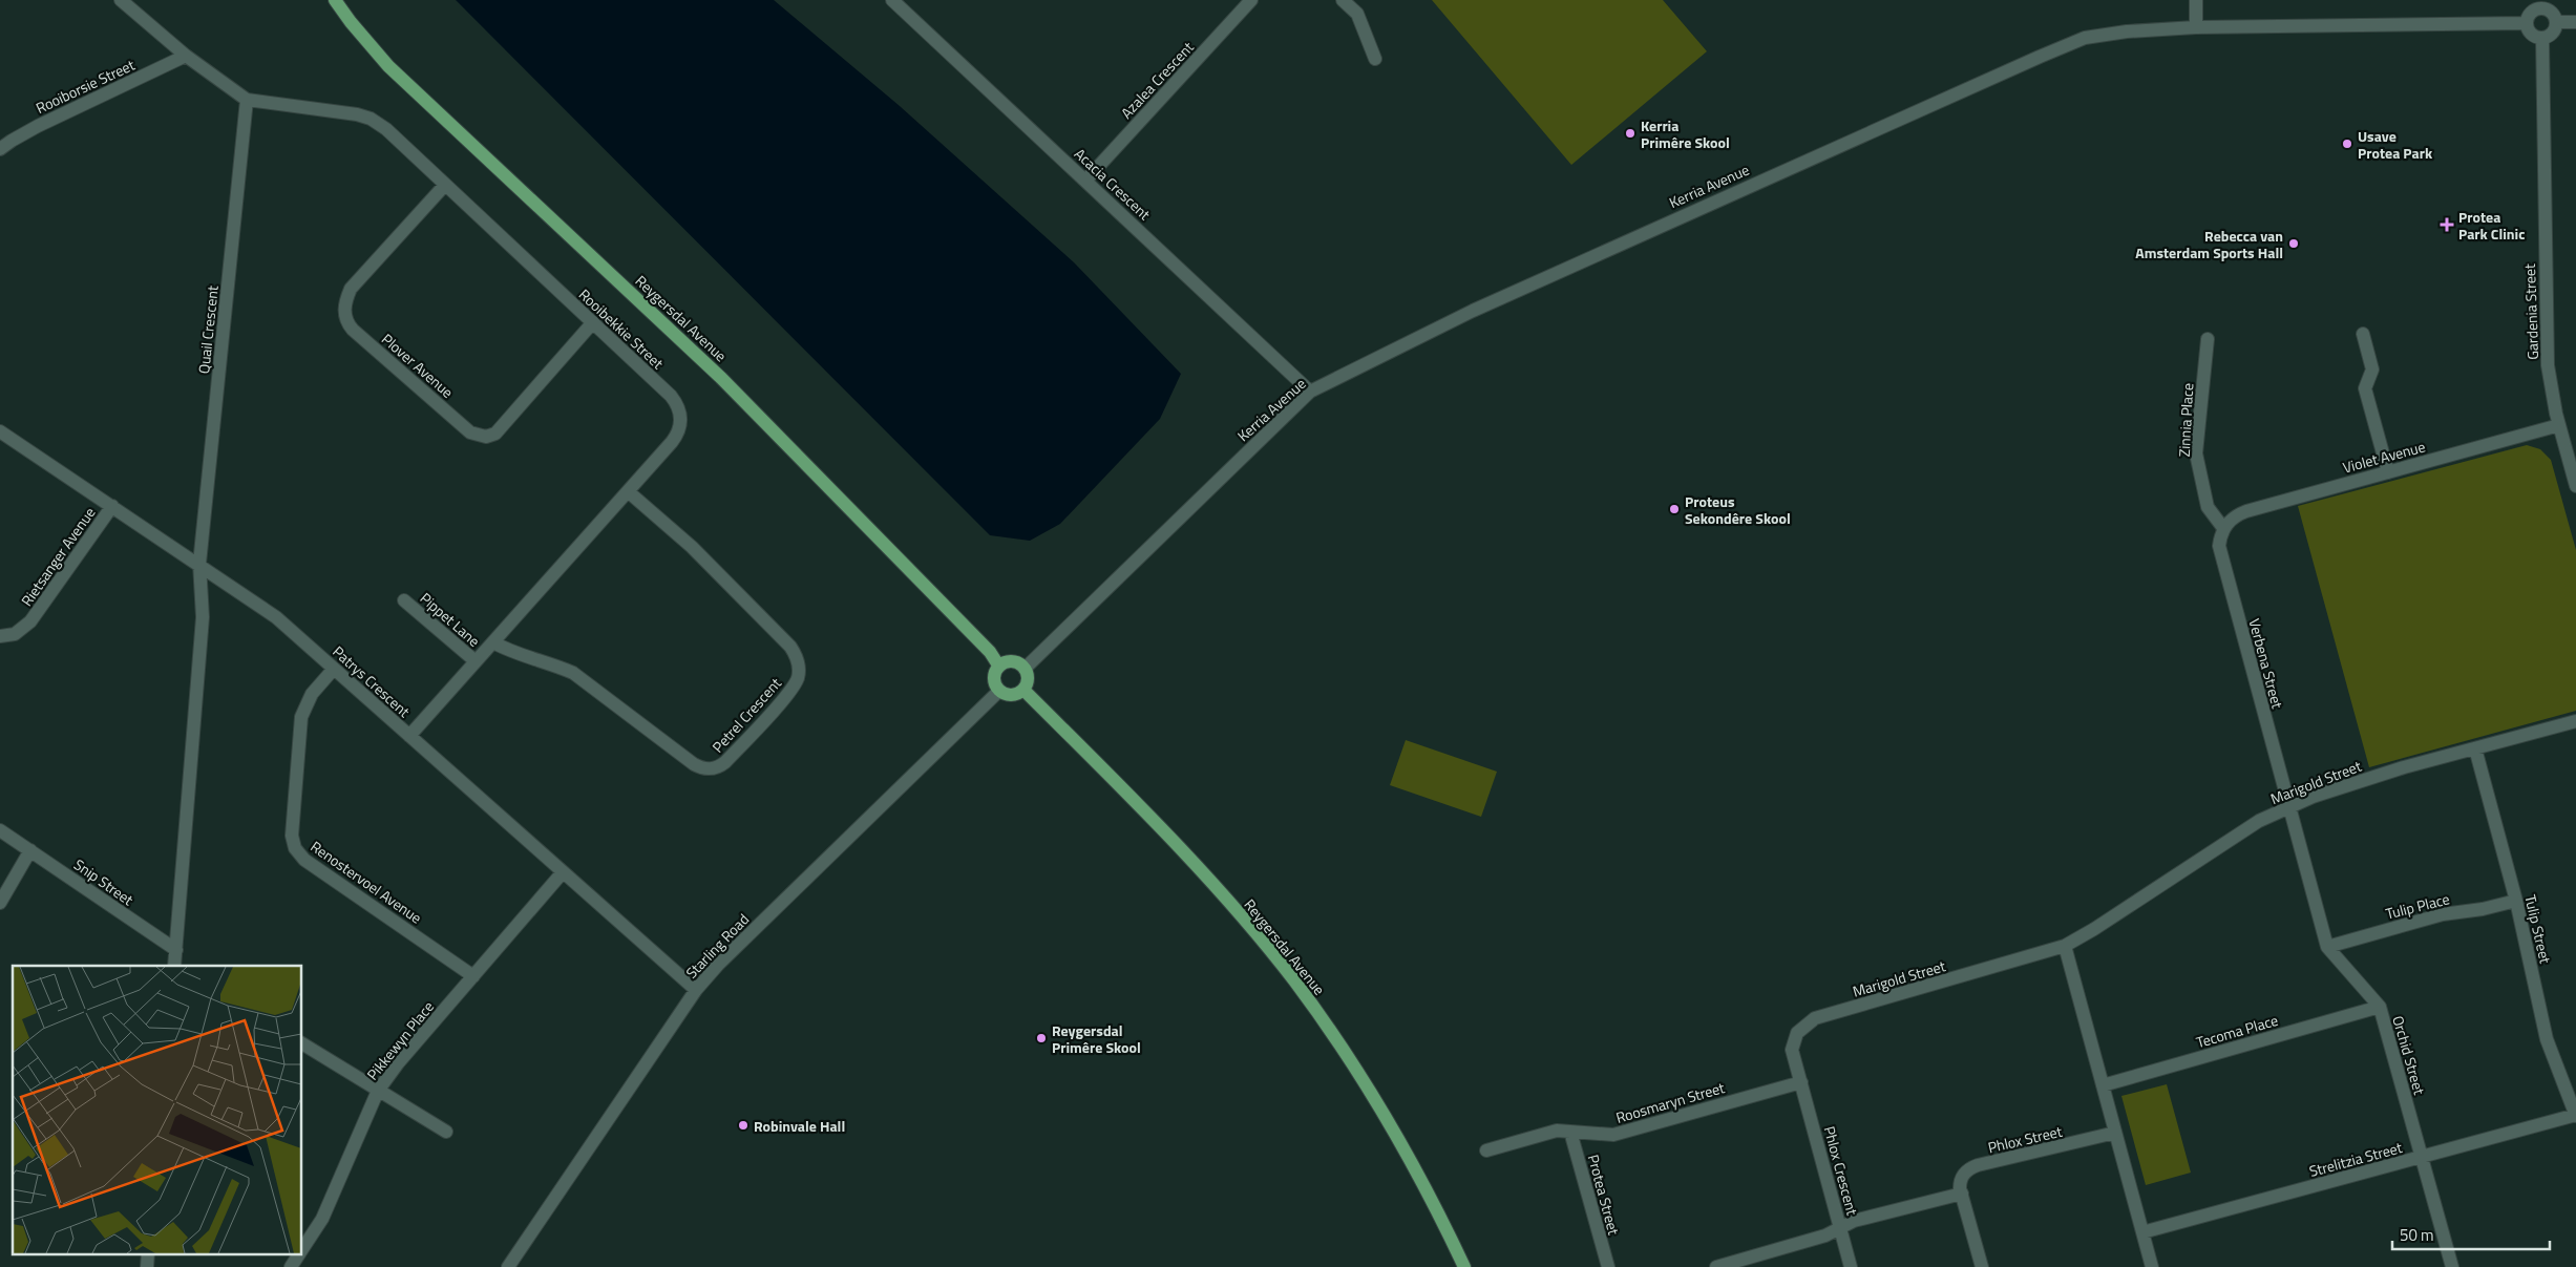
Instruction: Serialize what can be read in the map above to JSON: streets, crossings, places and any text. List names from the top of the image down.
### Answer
{
  "streets": {
    "main road": ["Reygersdal Avenue"],
    "street": [
      "Azalea Crescent",
      "Rooiborsie Street",
      "Acacia Crescent",
      "Kerria Avenue",
      "Gardenia Street",
      "Rooibekkie Street",
      "Quail Crescent",
      "Plover Avenue",
      "Zinnia Place",
      "Violet Avenue",
      "Rietsanger Avenue",
      "Pippet Lane",
      "Verbena Street",
      "Patrys Crescent",
      "Petrel Crescent",
      "Marigold Street",
      "Snip Street",
      "Renostervoel Avenue",
      "Tulip Place",
      "Tulip Street",
      "Starling Road",
      "Tecoma Place",
      "Pikkewyn Place",
      "Orchid Street",
      "Roosmaryn Street",
      "Phlox Street",
      "Strelitzia Street",
      "Phlox Crescent",
      "Protea Street"
    ]
  },
  "crossings": [
    ["Azalea Crescent", "Acacia Crescent"],
    ["Rooiborsie Street", "Rooibekkie Street"],
    ["Acacia Crescent", "Kerria Avenue"],
    ["Kerria Avenue", "Gardenia Street"],
    ["Kerria Avenue", "Reygersdal Avenue"],
    ["Kerria Avenue", "Starling Road"],
    ["Gardenia Street", "Violet Avenue"],
    ["Reygersdal Avenue", "Starling Road"],
    ["Rooibekkie Street", "Quail Crescent"],
    ["Rooibekkie Street", "Plover Avenue"],
    ["Rooibekkie Street", "Pippet Lane"],
    ["Rooibekkie Street", "Patrys Crescent"],
    ["Rooibekkie Street", "Petrel Crescent"],
    ["Quail Crescent", "Patrys Crescent"],
    ["Quail Crescent", "Snip Street"],
    ["Zinnia Place", "Violet Avenue"],
    ["Zinnia Place", "Verbena Street"],
    ["Violet Avenue", "Verbena Street"],
    ["Rietsanger Avenue", "Patrys Crescent"],
    ["Verbena Street", "Marigold Street"],
    ["Verbena Street", "Orchid Street"],
    ["Patrys Crescent", "Renostervoel Avenue"],
    ["Patrys Crescent", "Starling Road"],
    ["Patrys Crescent", "Pikkewyn Place"],
    ["Marigold Street", "Tulip Street"],
    ["Marigold Street", "Orchid Street"],
    ["Marigold Street", "Roosmaryn Street"],
    ["Marigold Street", "Phlox Crescent"],
    ["Renostervoel Avenue", "Pikkewyn Place"],
    ["Tulip Place", "Tulip Street"],
    ["Tulip Place", "Orchid Street"],
    ["Tulip Street", "Strelitzia Street"],
    ["Tecoma Place", "Orchid Street"],
    ["Orchid Street", "Strelitzia Street"],
    ["Roosmaryn Street", "Phlox Crescent"],
    ["Roosmaryn Street", "Protea Street"]
  ],
  "places": {
    "other": [
      "Kerria Primêre Skool",
      "Usave Protea Park",
      "Rebecca van Amsterdam Sports Hall",
      "Proteus Sekondêre Skool",
      "Reygersdal Primêre Skool",
      "Robinvale Hall"
    ],
    "health": ["Protea Park Clinic"]
  },
  "scale_bar": "50 m"
}
